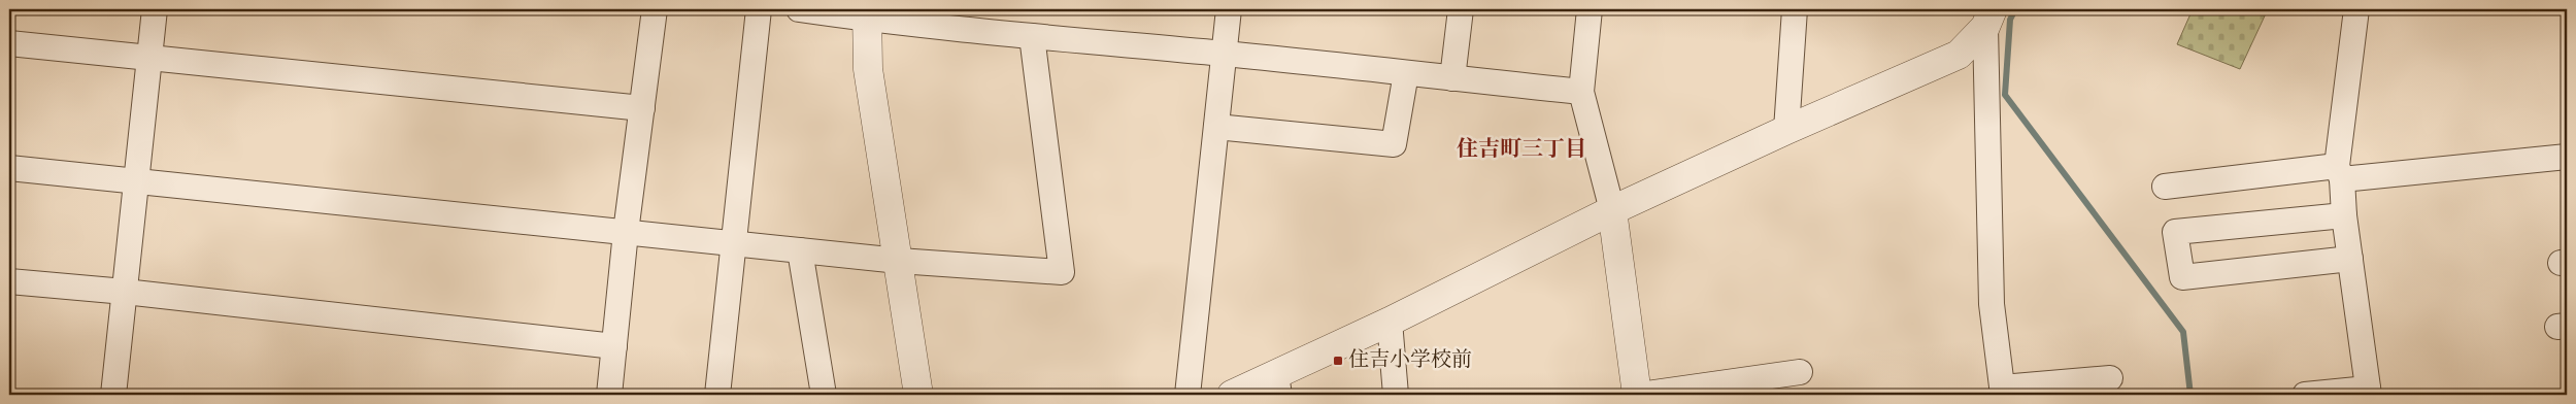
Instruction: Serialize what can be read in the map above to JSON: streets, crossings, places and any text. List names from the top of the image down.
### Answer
{
  "districts": ["住吉町三丁目"],
  "places": {
    "transit": ["住吉小学校前"]
  }
}
